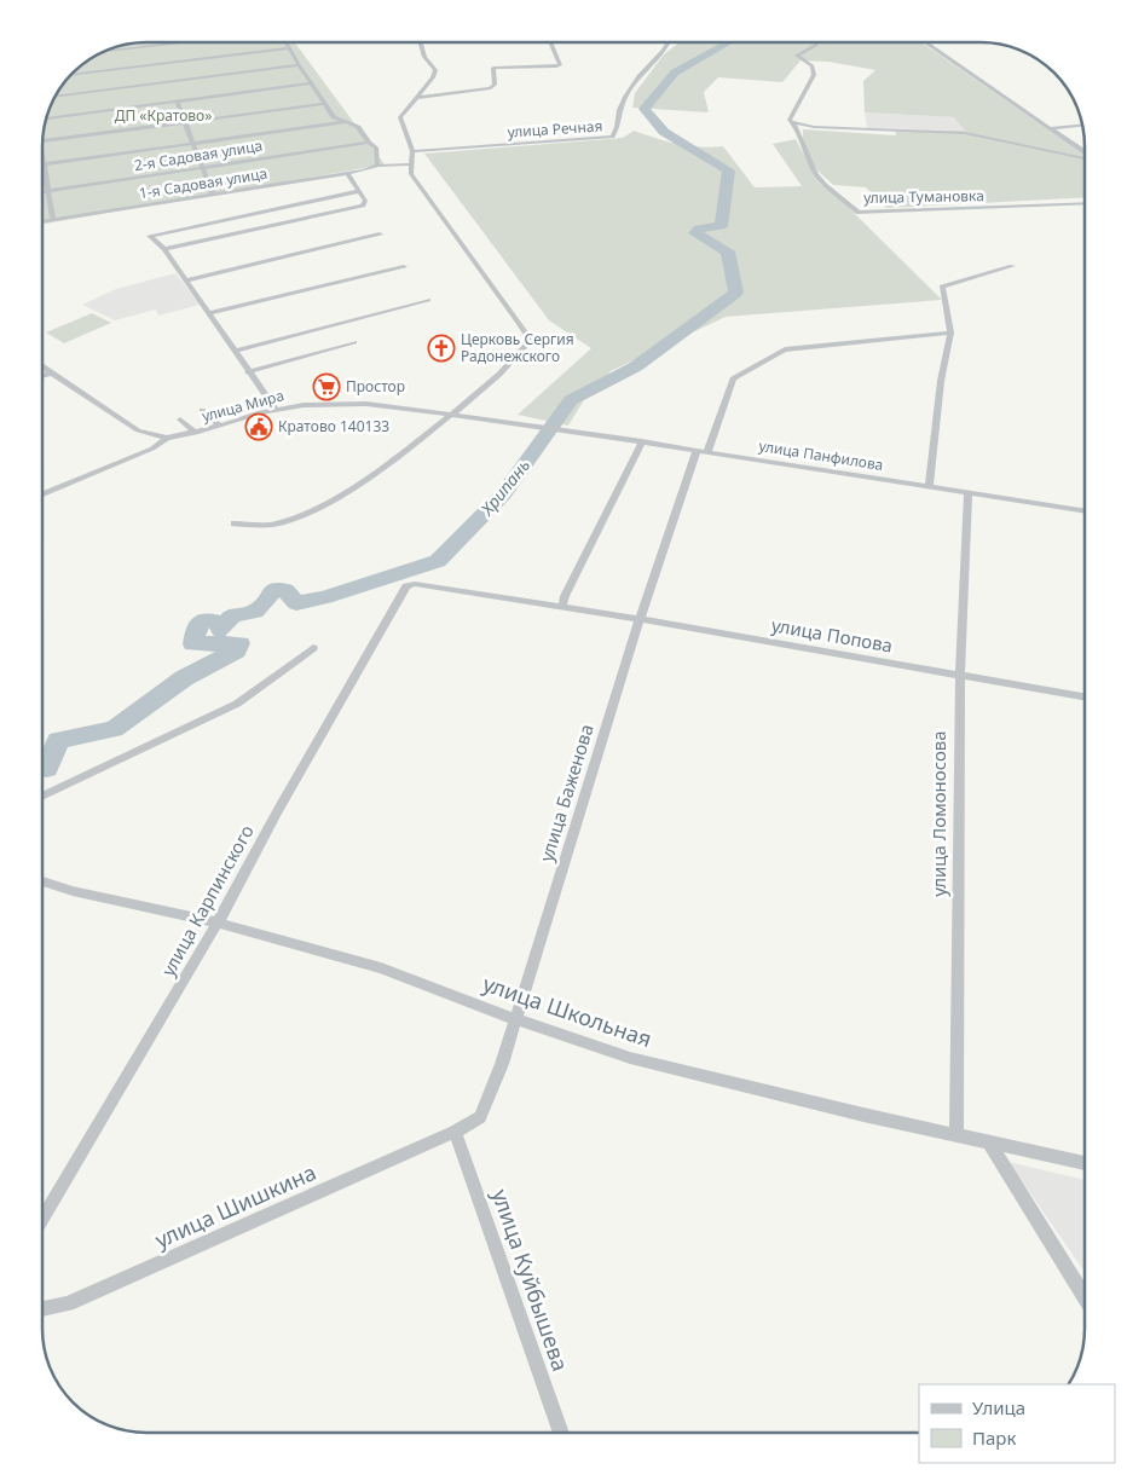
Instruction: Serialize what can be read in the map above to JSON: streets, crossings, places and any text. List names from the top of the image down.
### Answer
{
  "streets": {
    "street": [
      "улица Речная",
      "2-я Садовая улица",
      "1-я Садовая улица",
      "улица Тумановка",
      "улица Мира",
      "улица Панфилова",
      "улица Попова",
      "улица Баженова",
      "улица Ломоносова",
      "улица Карпинского",
      "улица Школьная",
      "улица Шишкина",
      "улица Куйбышева"
    ]
  },
  "crossings": [
    ["улица Мира", "улица Панфилова"],
    ["улица Панфилова", "улица Баженова"],
    ["улица Панфилова", "улица Ломоносова"],
    ["улица Попова", "улица Баженова"],
    ["улица Попова", "улица Ломоносова"],
    ["улица Попова", "улица Карпинского"],
    ["улица Баженова", "улица Школьная"],
    ["улица Баженова", "улица Шишкина"],
    ["улица Баженова", "улица Куйбышева"],
    ["улица Ломоносова", "улица Школьная"],
    ["улица Карпинского", "улица Школьная"],
    ["улица Шишкина", "улица Куйбышева"]
  ],
  "water": ["Хрипань"],
  "parks": ["ДП «Кратово»"],
  "places": {
    "church": ["Церковь Сергия Радонежского"],
    "supermarket": ["Простор"],
    "public building": ["Кратово 140133"]
  },
  "legend": ["Улица", "Парк"]
}
